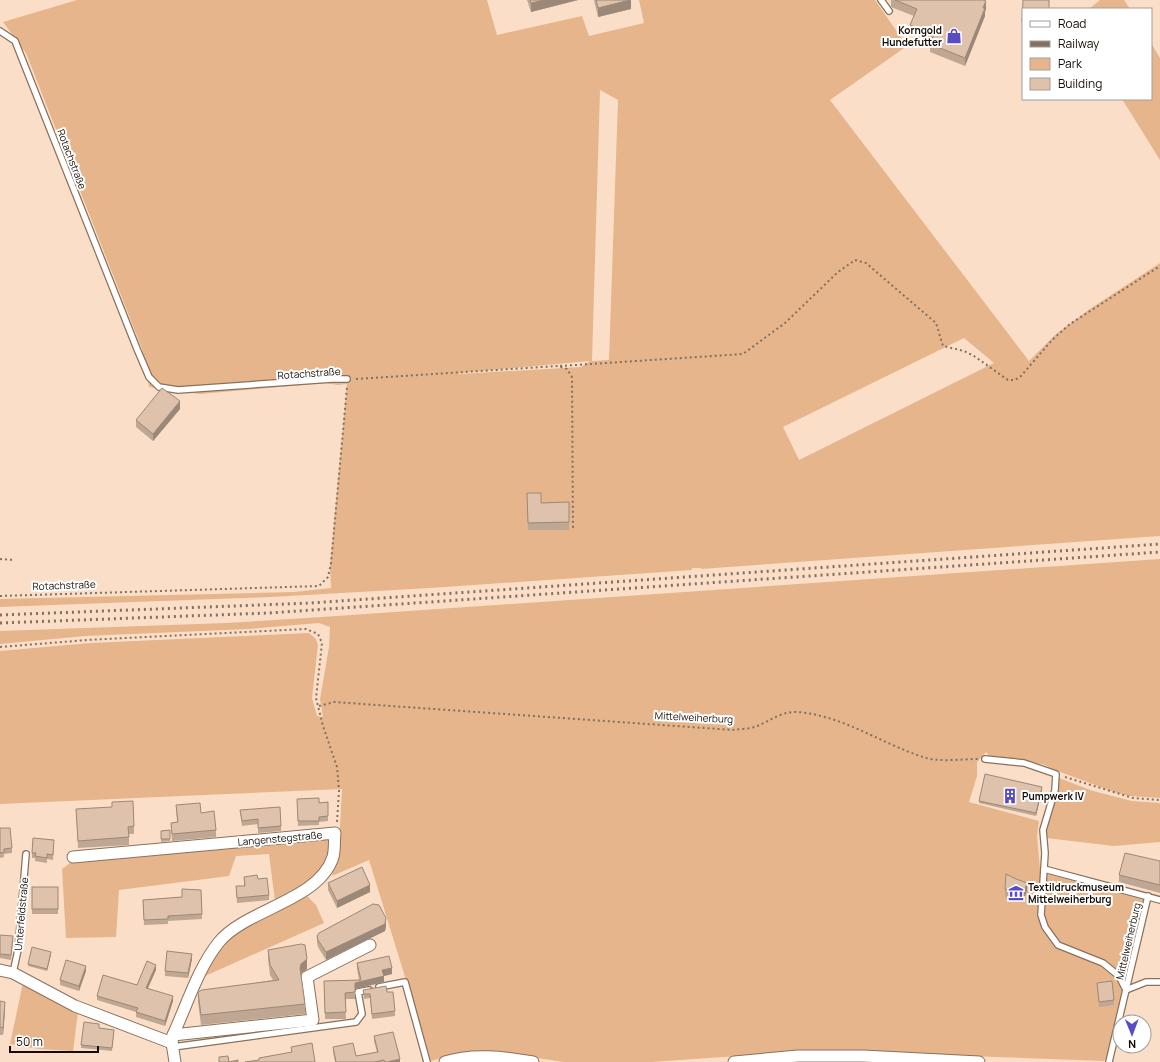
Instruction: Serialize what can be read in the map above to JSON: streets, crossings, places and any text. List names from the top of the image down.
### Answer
{
  "streets": {
    "street": ["Langenstegstraße"],
    "lane": ["Rotachstraße", "Mittelweiherburg", "Unterfeldstraße"]
  },
  "places": {
    "shop": ["Korngold Hundefutter"],
    "building": ["Pumpwerk IV"],
    "museum": ["Textildruckmuseum Mittelweiherburg"]
  },
  "legend": [
    "Road",
    "Railway",
    "Park",
    "Building"
  ],
  "scale_bar": "50 m",
  "north": "bottom"
}
